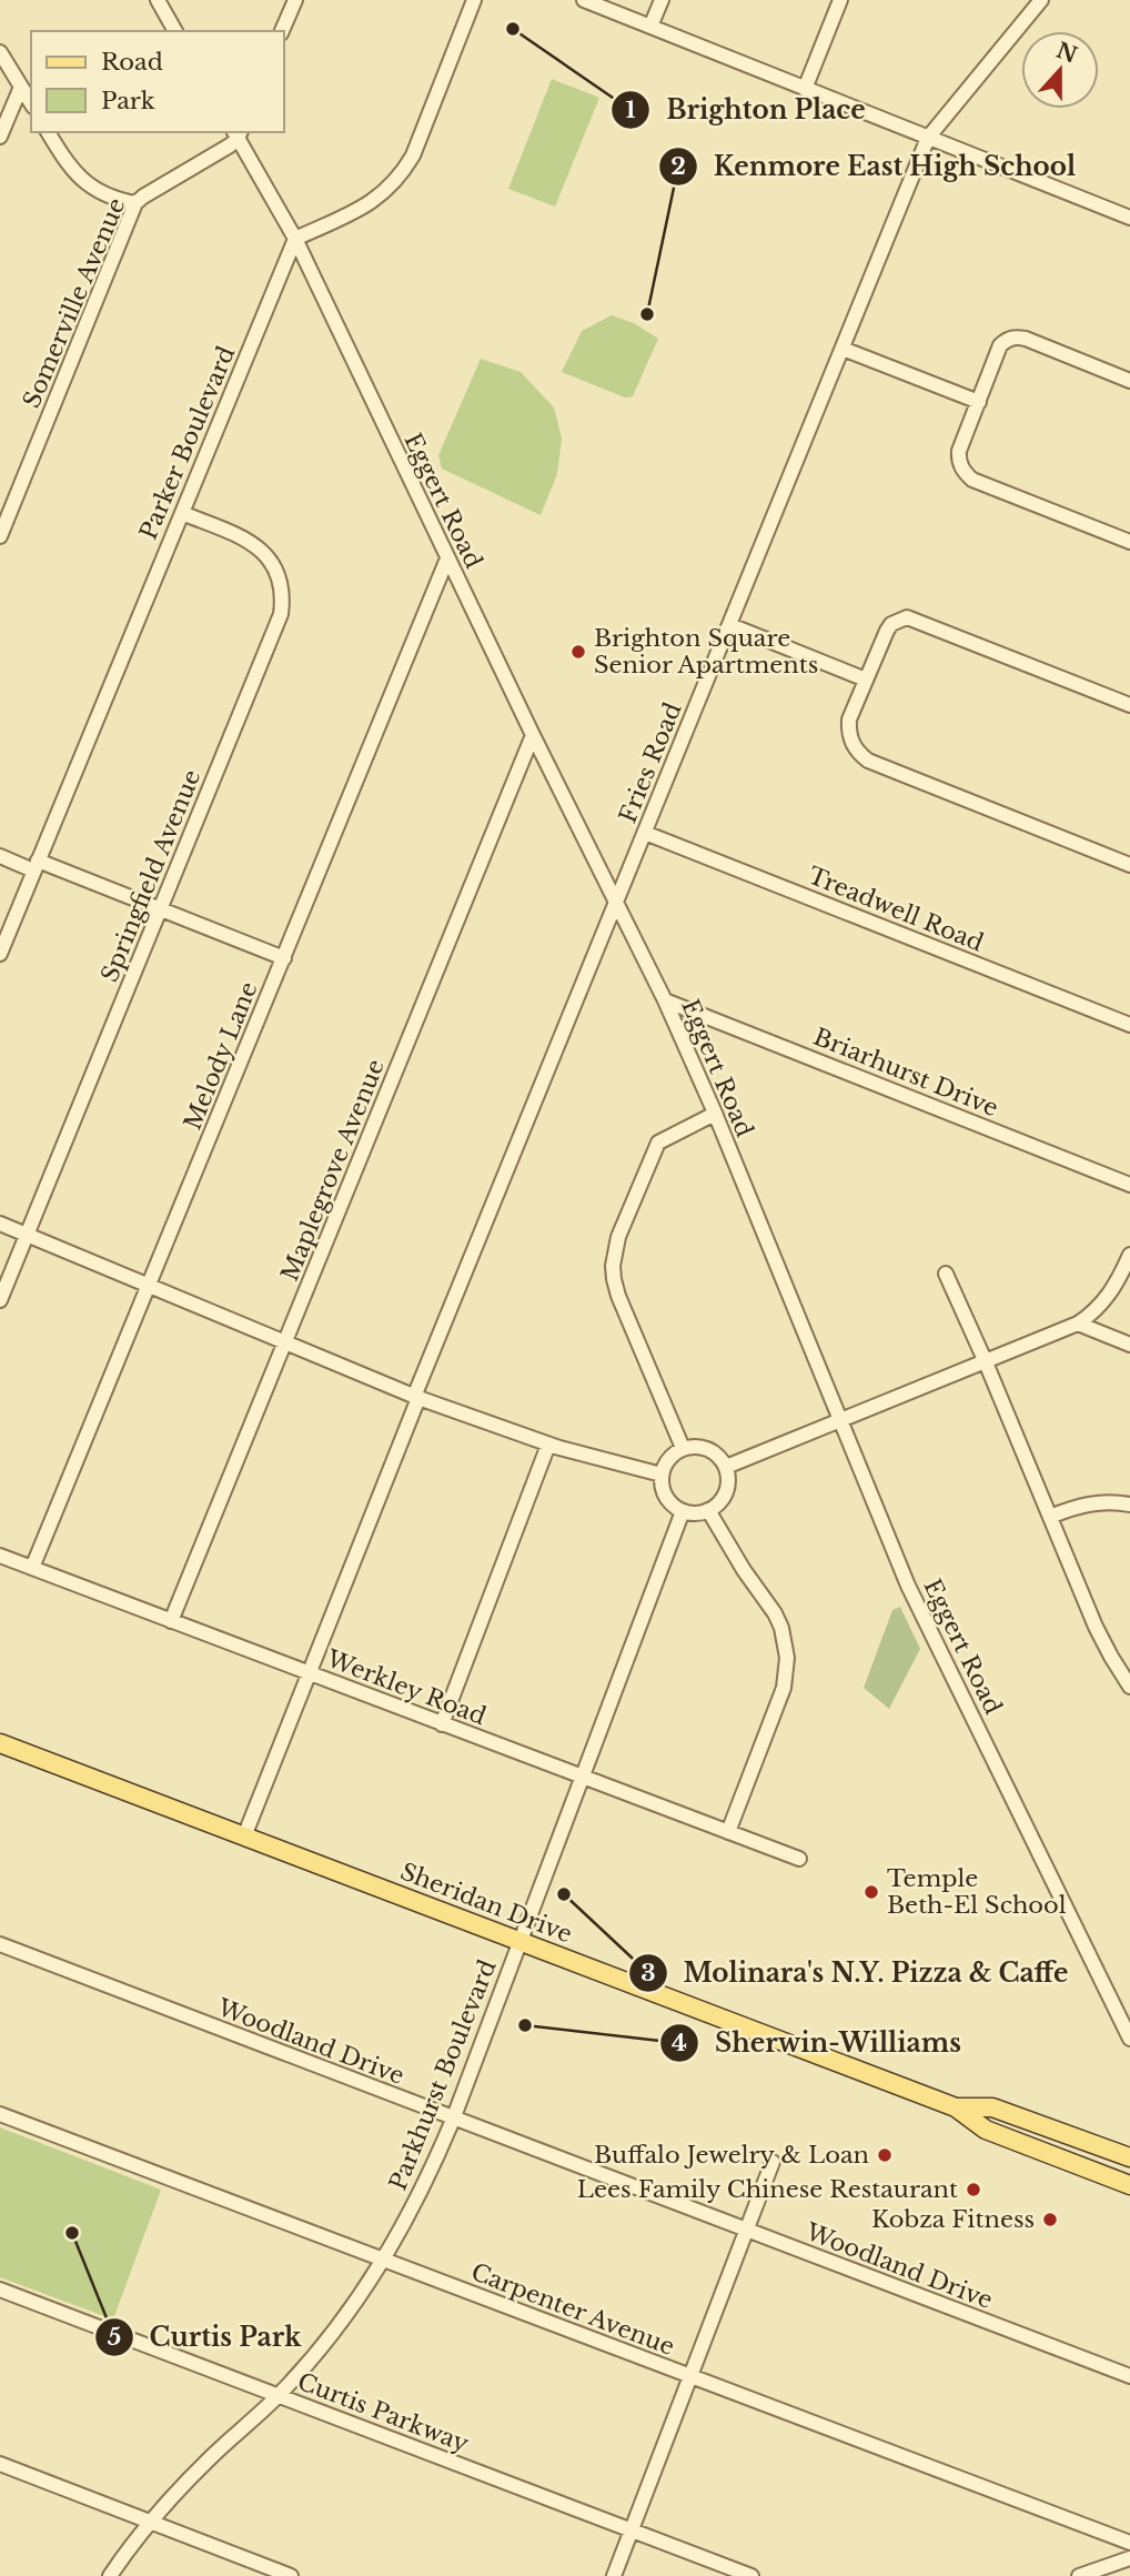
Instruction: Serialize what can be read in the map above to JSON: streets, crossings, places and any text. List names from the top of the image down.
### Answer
{
  "streets": {
    "main road": ["Sheridan Drive"],
    "street": [
      "Somerville Avenue",
      "Parker Boulevard",
      "Eggert Road",
      "Fries Road",
      "Springfield Avenue",
      "Treadwell Road",
      "Melody Lane",
      "Briarhurst Drive",
      "Maplegrove Avenue",
      "Werkley Road",
      "Woodland Drive",
      "Parkhurst Boulevard",
      "Carpenter Avenue",
      "Curtis Parkway"
    ]
  },
  "crossings": [
    ["Somerville Avenue", "Eggert Road"],
    ["Parker Boulevard", "Eggert Road"],
    ["Parker Boulevard", "Springfield Avenue"],
    ["Eggert Road", "Fries Road"],
    ["Eggert Road", "Melody Lane"],
    ["Eggert Road", "Briarhurst Drive"],
    ["Eggert Road", "Maplegrove Avenue"],
    ["Fries Road", "Treadwell Road"],
    ["Fries Road", "Werkley Road"],
    ["Fries Road", "Sheridan Drive"],
    ["Melody Lane", "Werkley Road"],
    ["Maplegrove Avenue", "Werkley Road"],
    ["Werkley Road", "Parkhurst Boulevard"],
    ["Sheridan Drive", "Parkhurst Boulevard"],
    ["Woodland Drive", "Parkhurst Boulevard"],
    ["Parkhurst Boulevard", "Carpenter Avenue"],
    ["Parkhurst Boulevard", "Curtis Parkway"]
  ],
  "places": [
    "Brighton Place",
    "Kenmore East High School",
    "Brighton Square Senior Apartments",
    "Temple Beth-El School",
    "Molinara's N.Y. Pizza & Caffe",
    "Sherwin-Williams",
    "Buffalo Jewelry & Loan",
    "Lees Family Chinese Restaurant",
    "Kobza Fitness",
    "Curtis Park"
  ],
  "legend": ["Road", "Park"],
  "north": "top"
}
